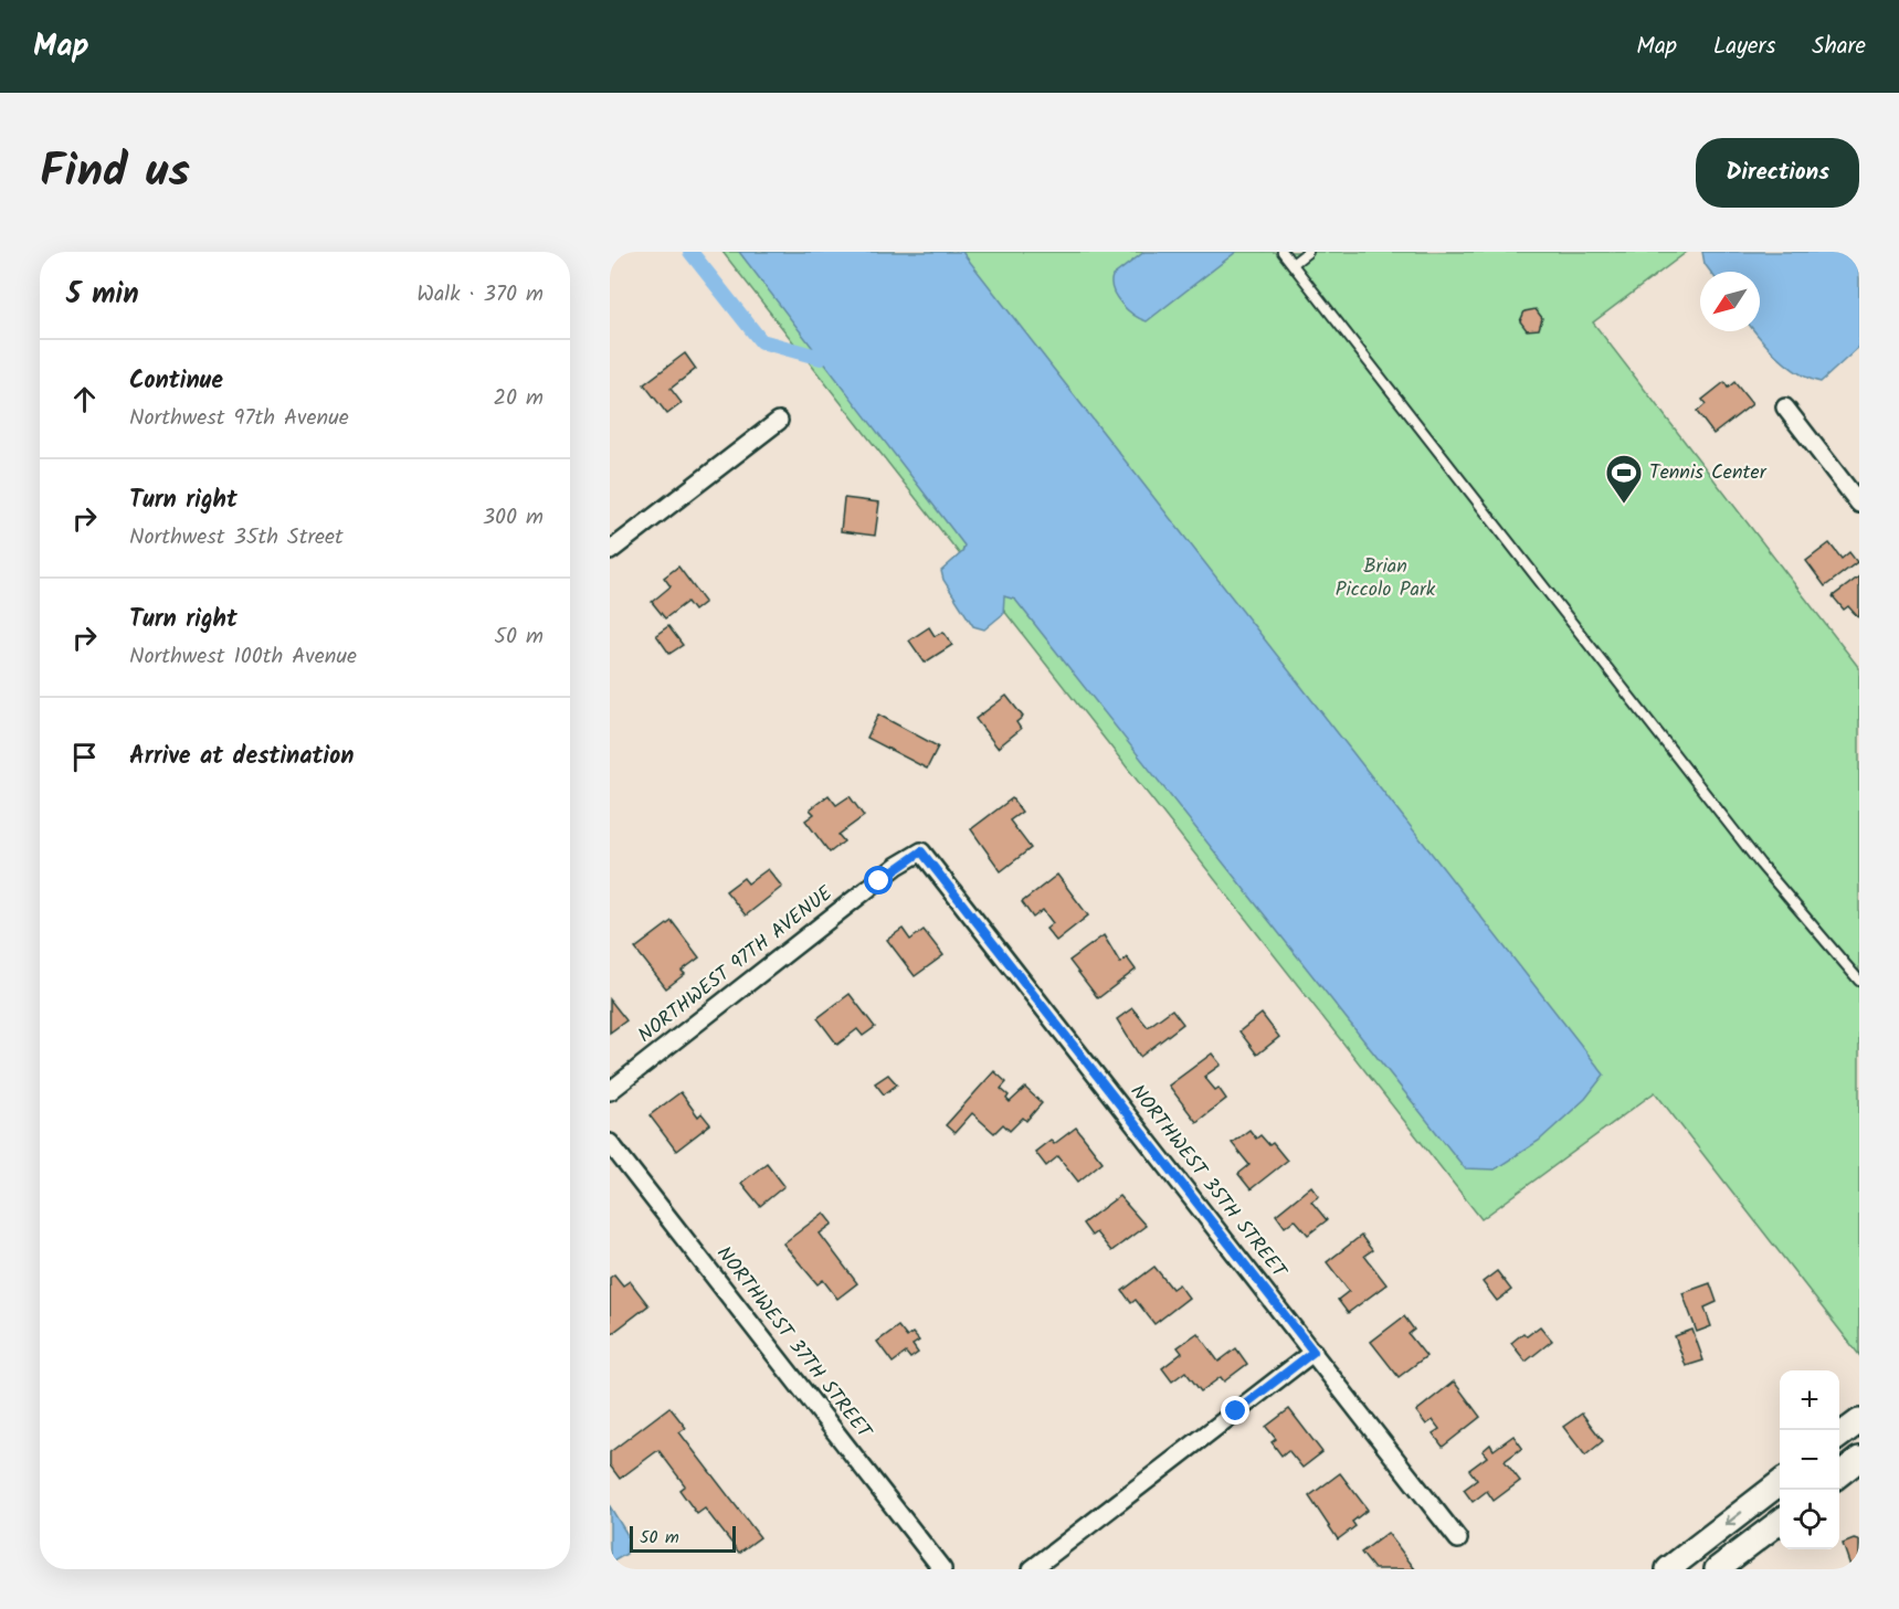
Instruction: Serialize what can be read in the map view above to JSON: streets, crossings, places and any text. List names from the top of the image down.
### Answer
{
  "streets": {
    "street": ["NORTHWEST 97TH AVENUE", "NORTHWEST 35TH STREET", "NORTHWEST 37TH STREET"]
  },
  "crossings": [
    ["NORTHWEST 97TH AVENUE", "NORTHWEST 35TH STREET"]
  ],
  "parks": ["Brian Piccolo Park"],
  "places": {
    "sports": ["Tennis Center"]
  },
  "scale_bar": "50 m",
  "north": "bottom left",
  "page": {
    "header": "Map",
    "nav": ["Map", "Layers", "Share"],
    "title": "Find us",
    "buttons": "Directions",
    "heading": ["5 min", "Walk · 370 m"],
    "list": [
      ["Continue", "Northwest 97th Avenue", "20 m"],
      ["Turn right", "Northwest 35th Street", "300 m"],
      ["Turn right", "Northwest 100th Avenue", "50 m"],
      "Arrive at destination"
    ],
    "map_buttons": ["+", "−"],
    "scale": "50 m"
  }
}
